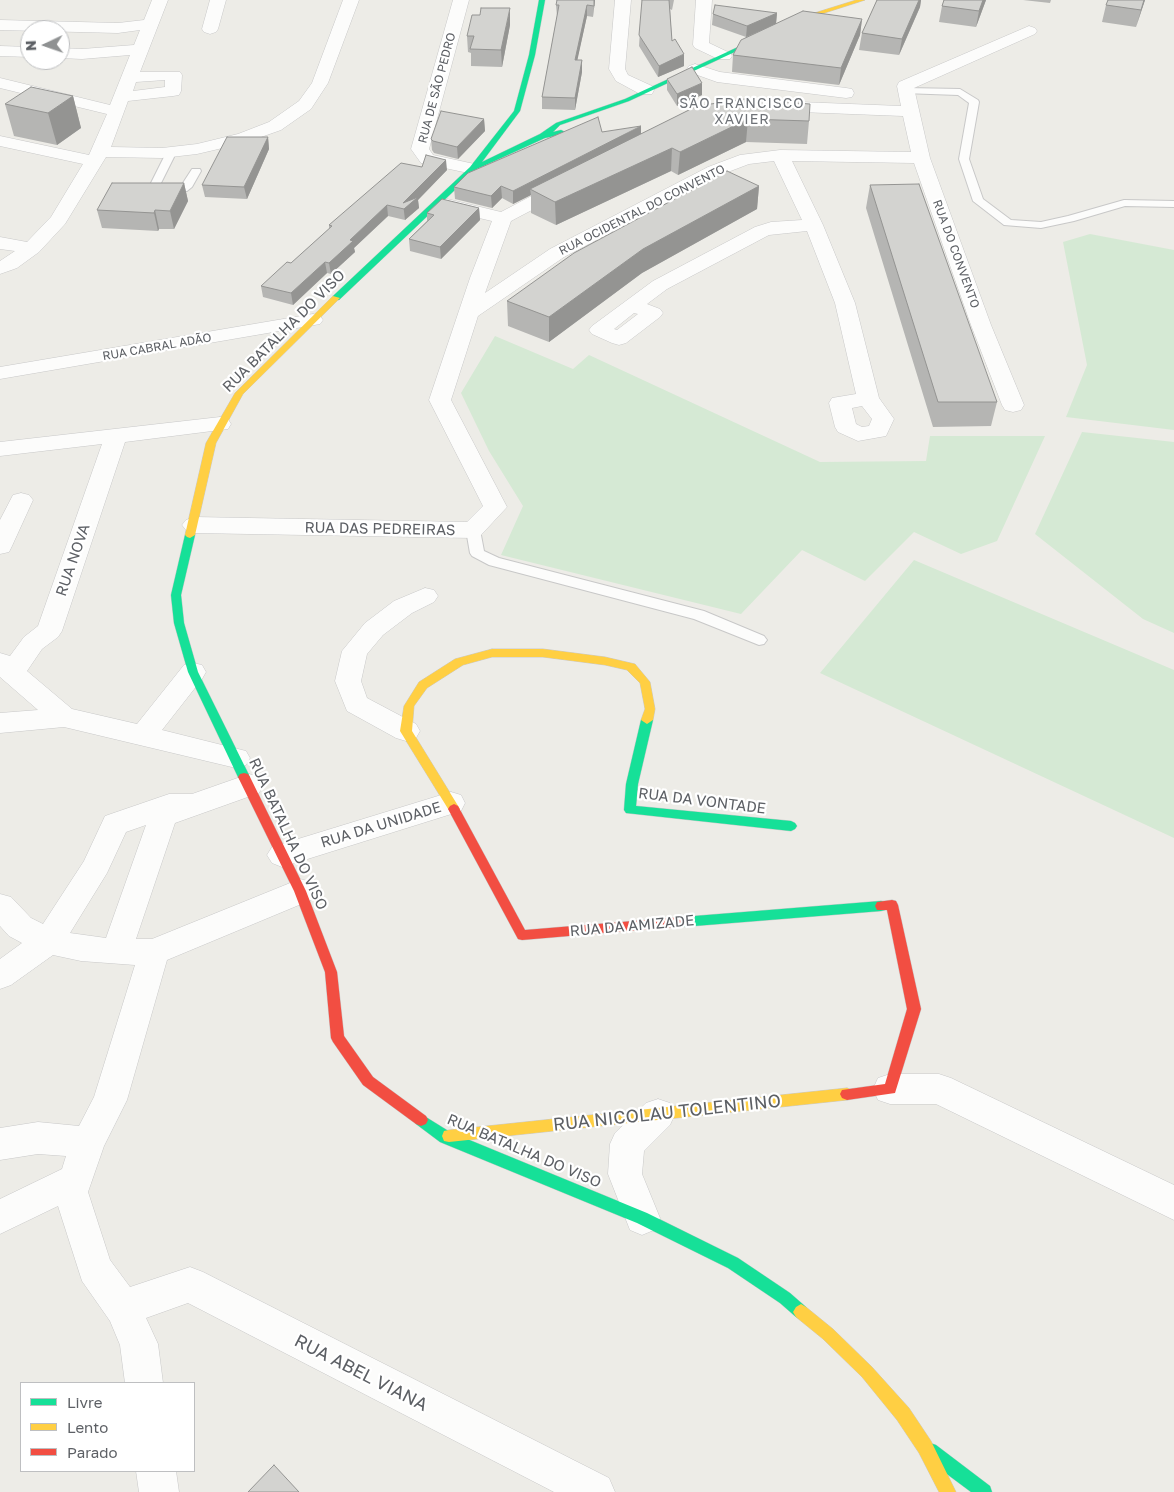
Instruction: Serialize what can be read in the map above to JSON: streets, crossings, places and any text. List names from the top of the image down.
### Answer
{
  "streets": {
    "street": [
      "RUA DE SÃO PEDRO",
      "RUA OCIDENTAL DO CONVENTO",
      "RUA DO CONVENTO",
      "RUA BATALHA DO VISO",
      "RUA CABRAL ADÃO",
      "RUA DAS PEDREIRAS",
      "RUA NOVA",
      "RUA DA VONTADE",
      "RUA DA UNIDADE",
      "RUA DA AMIZADE",
      "RUA NICOLAU TOLENTINO",
      "RUA ABEL VIANA"
    ]
  },
  "crossings": [
    ["RUA DE SÃO PEDRO", "RUA BATALHA DO VISO"],
    ["RUA OCIDENTAL DO CONVENTO", "RUA DO CONVENTO"],
    ["RUA OCIDENTAL DO CONVENTO", "RUA DAS PEDREIRAS"],
    ["RUA BATALHA DO VISO", "RUA CABRAL ADÃO"],
    ["RUA BATALHA DO VISO", "RUA DAS PEDREIRAS"],
    ["RUA BATALHA DO VISO", "RUA DA UNIDADE"],
    ["RUA BATALHA DO VISO", "RUA NICOLAU TOLENTINO"],
    ["RUA DA UNIDADE", "RUA DA AMIZADE"],
    ["RUA DA AMIZADE", "RUA NICOLAU TOLENTINO"]
  ],
  "districts": ["SÃO FRANCISCO XAVIER"],
  "legend": ["Livre", "Lento", "Parado"],
  "north": "left"
}
